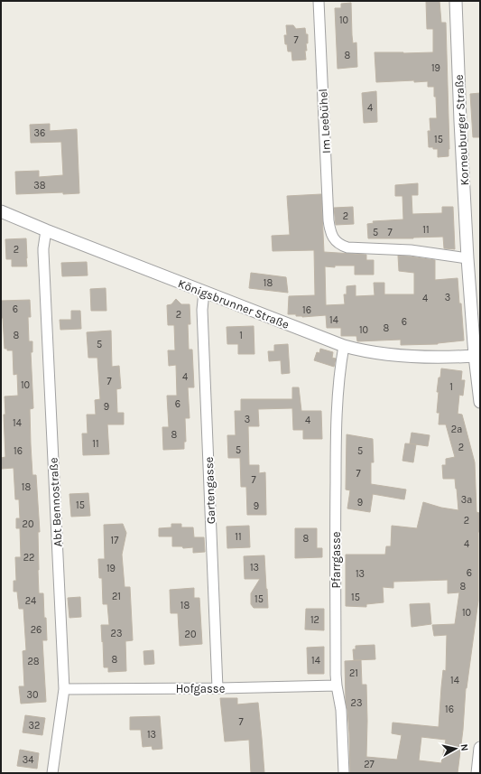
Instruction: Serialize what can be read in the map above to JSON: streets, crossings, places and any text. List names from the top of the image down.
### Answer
{
  "streets": {
    "street": [
      "Im Leebühel",
      "Korneuburger Straße",
      "Königsbrunner Straße",
      "Gartengasse",
      "Abt Bennostraße",
      "Pfarrgasse",
      "Hofgasse"
    ]
  },
  "crossings": [
    ["Im Leebühel", "Korneuburger Straße"],
    ["Korneuburger Straße", "Königsbrunner Straße"],
    ["Königsbrunner Straße", "Gartengasse"],
    ["Königsbrunner Straße", "Abt Bennostraße"],
    ["Königsbrunner Straße", "Pfarrgasse"],
    ["Gartengasse", "Hofgasse"],
    ["Abt Bennostraße", "Hofgasse"],
    ["Pfarrgasse", "Hofgasse"]
  ],
  "house_numbers": [
    "10",
    "7",
    "8",
    "19",
    "4",
    "36",
    "15",
    "38",
    "2",
    "11",
    "5",
    "7",
    "2",
    "18",
    "3",
    "4",
    "6",
    "16",
    "2",
    "14",
    "6",
    "8",
    "10",
    "8",
    "1",
    "5",
    "4",
    "7",
    "10",
    "1",
    "6",
    "9",
    "3",
    "4",
    "14",
    "2a",
    "8",
    "11",
    "2",
    "5",
    "16",
    "5",
    "7",
    "7",
    "18",
    "3a",
    "9",
    "15",
    "9",
    "2",
    "20",
    "11",
    "8",
    "17",
    "4",
    "22",
    "13",
    "19",
    "6",
    "13",
    "8",
    "21",
    "15",
    "15",
    "24",
    "18",
    "10",
    "12",
    "26",
    "23",
    "20",
    "8",
    "14",
    "28",
    "21",
    "14",
    "30",
    "23",
    "16",
    "7",
    "32",
    "13",
    "34",
    "27"
  ],
  "north": "right"
}
